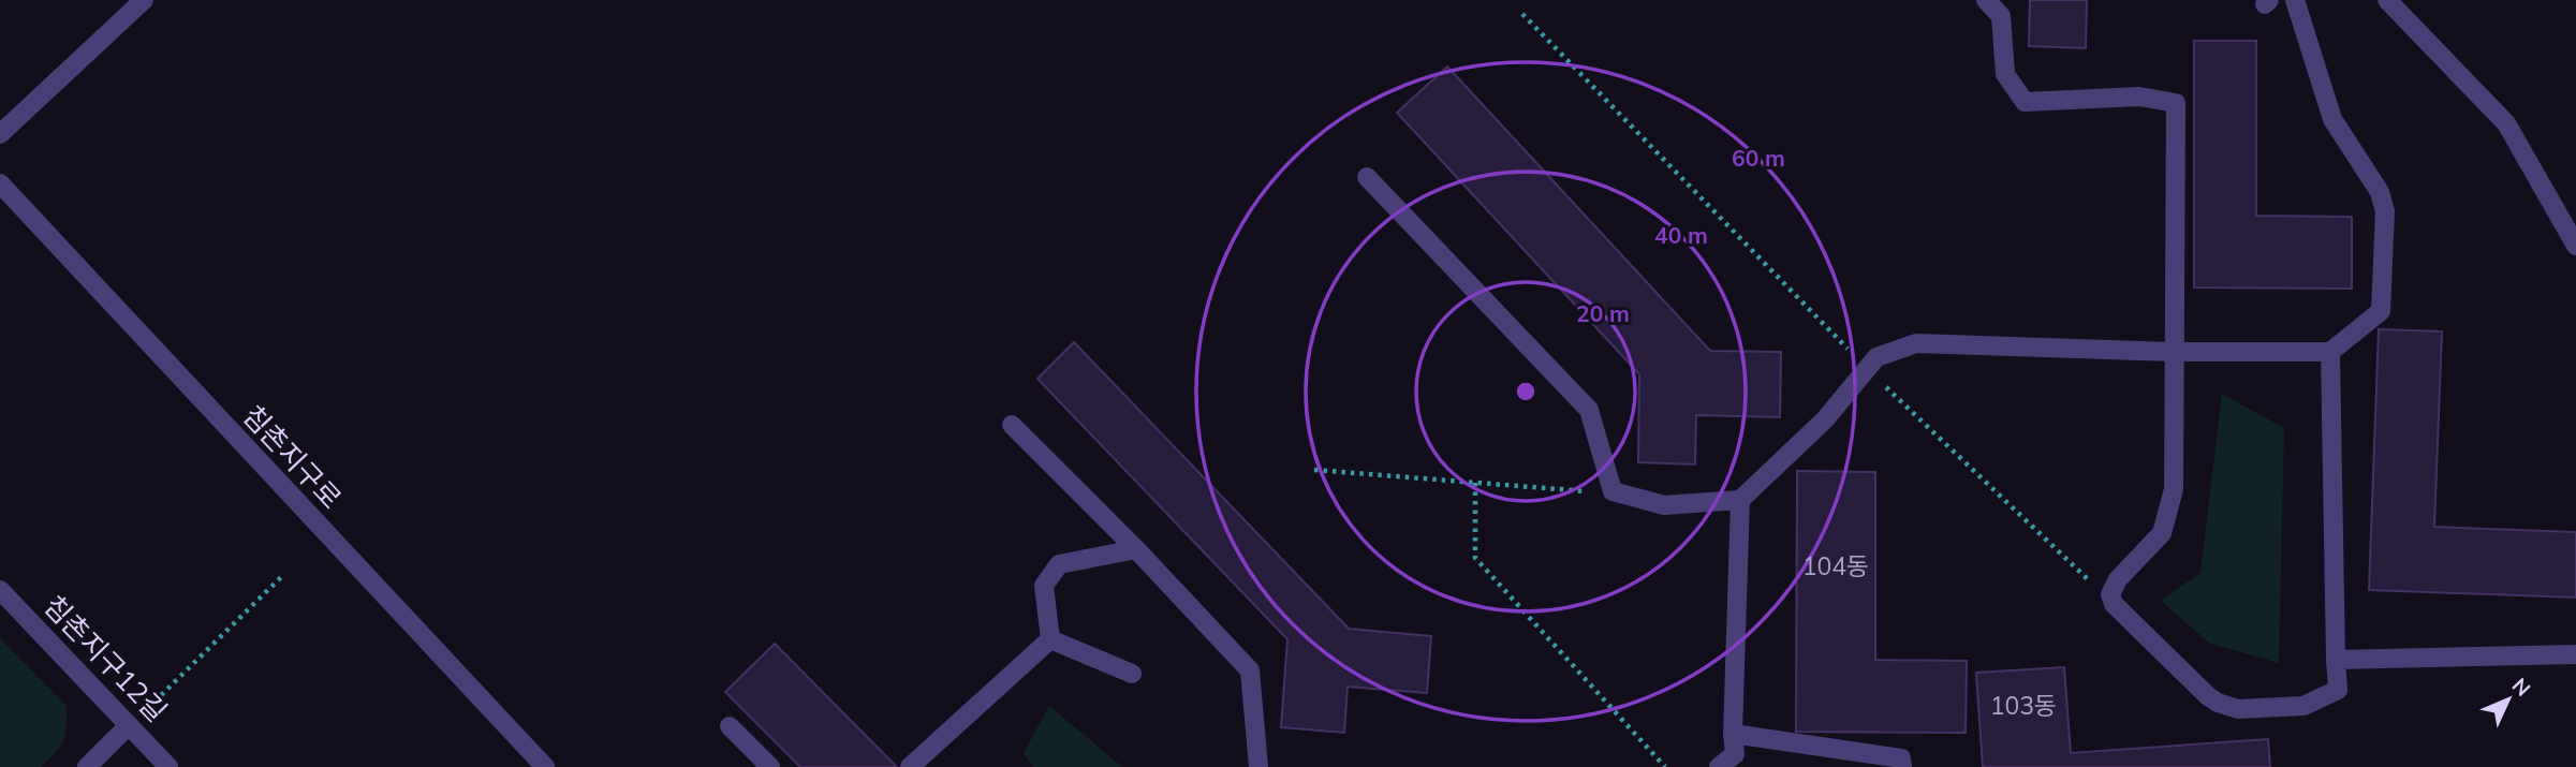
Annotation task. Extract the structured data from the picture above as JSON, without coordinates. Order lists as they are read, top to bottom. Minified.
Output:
{"streets":{"street":["침촌지구로","침촌지구12길"]},"house_numbers":["104동","103동"],"north":"top right","rings":["60 m","40 m","20 m"]}
